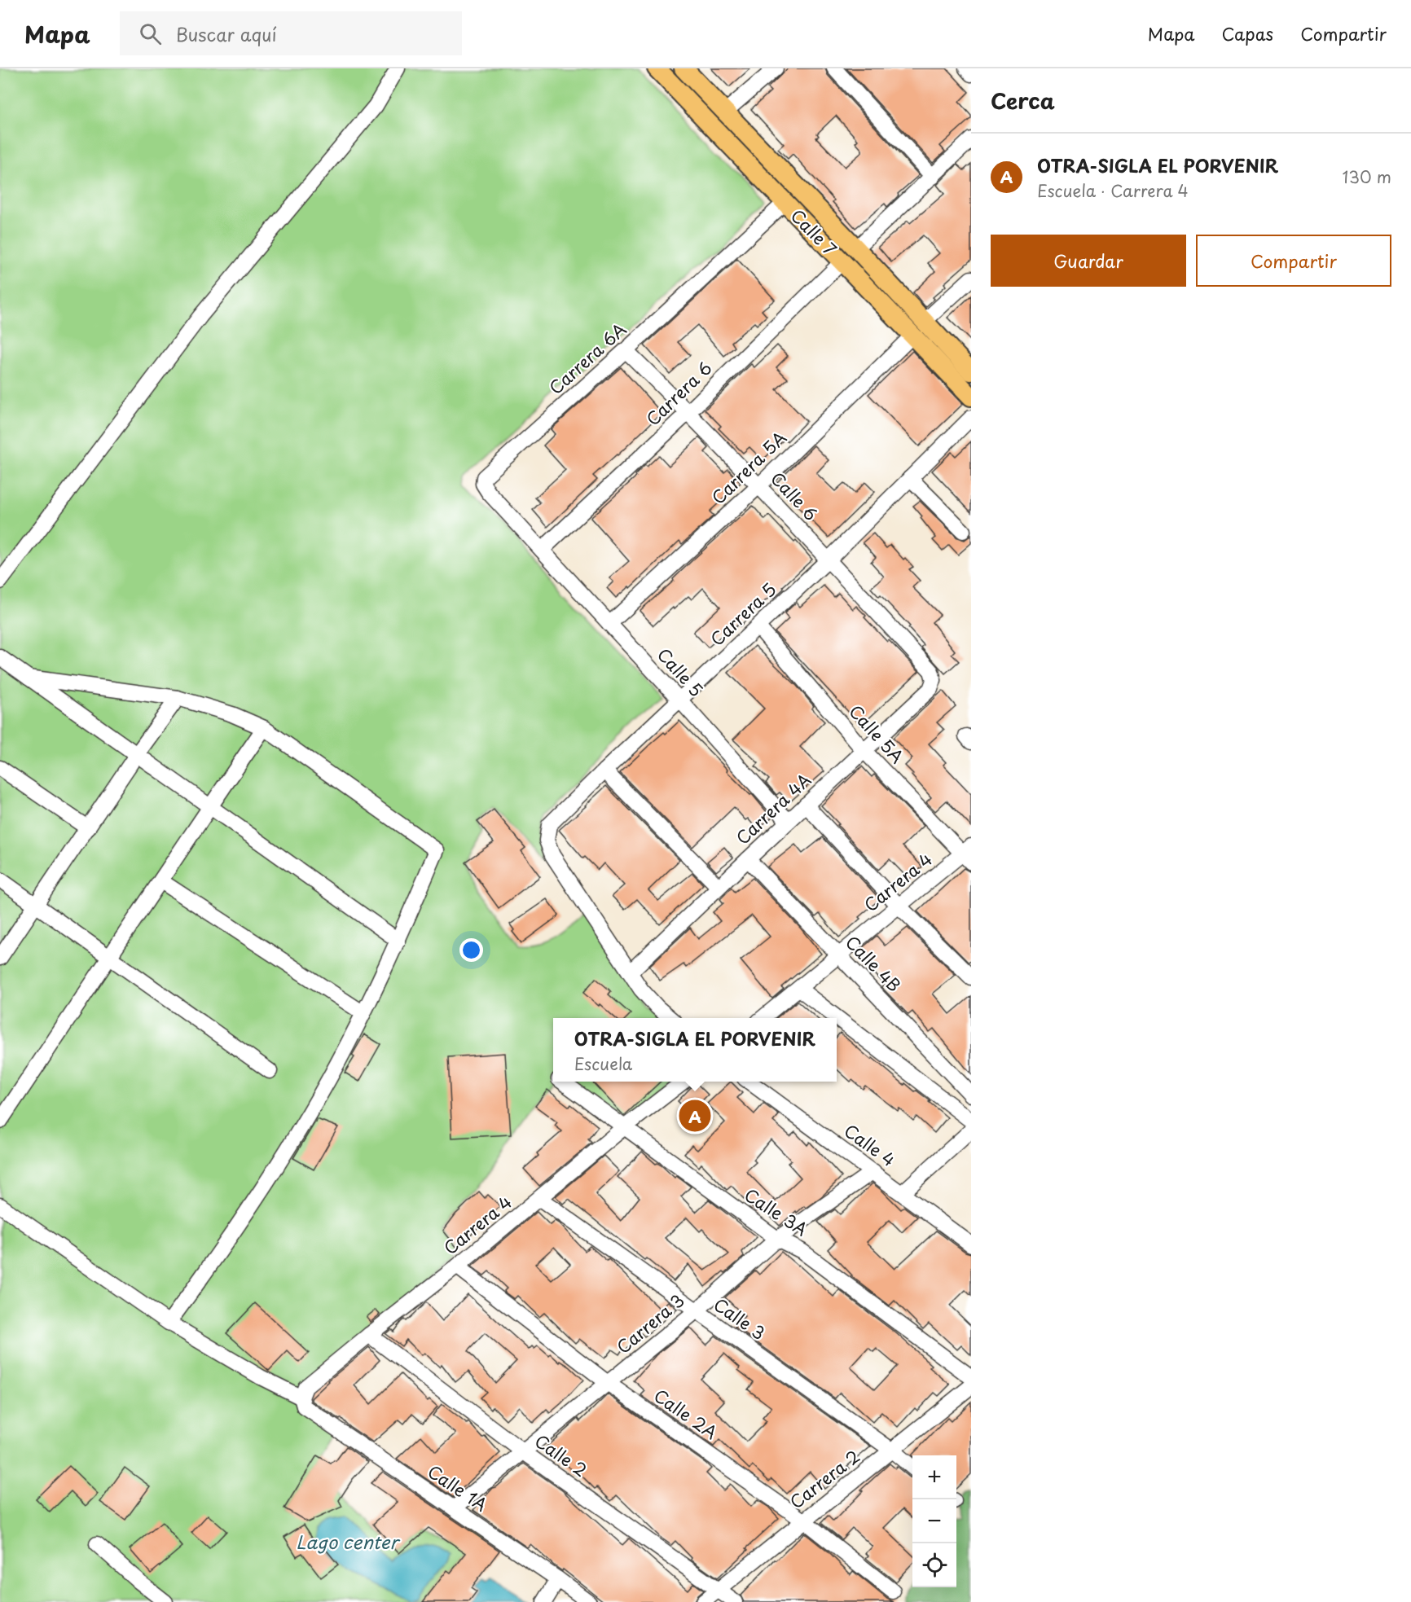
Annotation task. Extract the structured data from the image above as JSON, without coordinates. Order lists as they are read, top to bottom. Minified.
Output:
{"streets":{"main road":["Calle 7"],"street":["Carrera 6A","Carrera 6","Carrera 5A","Calle 6","Carrera 5","Calle 5","Calle 5A","Carrera 4A","Carrera 4","Calle 4B","Calle 4","Calle 3A","Calle 3","Carrera 3","Calle 2A","Calle 2","Carrera 2","Calle 1A"]},"crossings":[["Calle 7","Carrera 6A"],["Calle 7","Carrera 6"],["Calle 7","Carrera 5A"],["Carrera 6A","Carrera 6"],["Carrera 6A","Calle 6"],["Carrera 6A","Calle 5"],["Carrera 6","Calle 6"],["Carrera 6","Calle 5"],["Carrera 5A","Calle 6"],["Carrera 5A","Calle 5"],["Calle 6","Carrera 5"],["Calle 6","Carrera 4A"],["Carrera 5","Calle 5"],["Carrera 5","Calle 5A"],["Carrera 5","Carrera 4A"],["Calle 5","Carrera 4A"],["Calle 5A","Carrera 4A"],["Calle 5A","Carrera 4"],["Carrera 4A","Calle 4B"],["Carrera 4","Calle 4B"],["Carrera 4","Calle 3A"],["Carrera 4","Calle 3"],["Carrera 4","Calle 2A"],["Carrera 4","Calle 2"],["Carrera 4","Calle 1A"],["Calle 4","Carrera 3"],["Calle 3A","Carrera 3"],["Calle 3","Carrera 3"],["Calle 3","Carrera 2"],["Carrera 3","Calle 2A"],["Carrera 3","Calle 2"],["Carrera 3","Calle 1A"],["Calle 2A","Carrera 2"],["Calle 2","Carrera 2"]],"water":["Lago center"],"page":{"header":"Mapa","search":"Buscar aquí","nav":["Mapa","Capas","Compartir"],"heading":"Cerca","list":[{"mark":"A","name":"OTRA-SIGLA EL PORVENIR","note":"Escuela · Carrera 4","value":"130 m"}],"buttons":["Guardar","Compartir"],"popup":["OTRA-SIGLA EL PORVENIR","Escuela"],"pins":"A","map_buttons":["+","−"]}}
